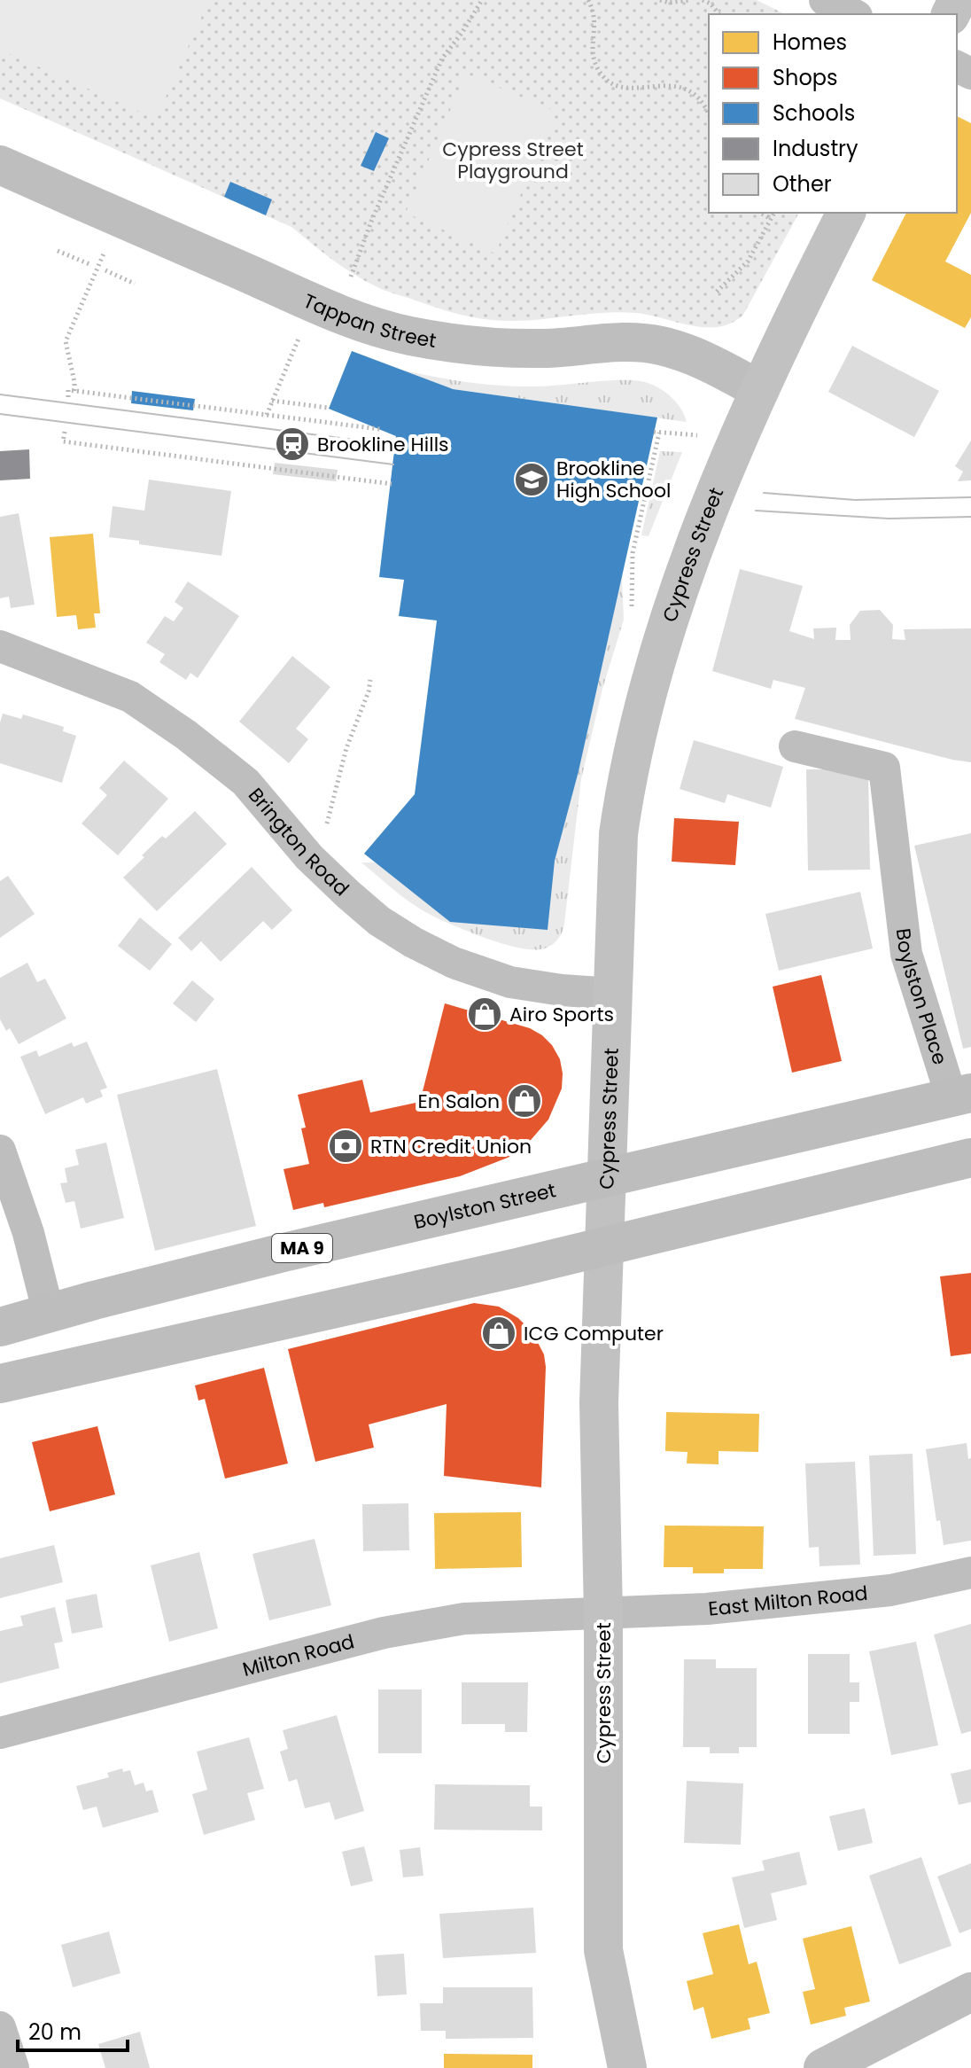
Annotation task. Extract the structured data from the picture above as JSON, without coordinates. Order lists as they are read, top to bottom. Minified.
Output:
{"streets":{"highway":["Boylston Street","MA 9"],"main road":["Cypress Street"],"street":["Tappan Street","Brington Road","Boylston Place","East Milton Road","Milton Road"]},"crossings":[["Tappan Street","Cypress Street"],["Cypress Street","Brington Road"],["Cypress Street","Boylston Street"],["Cypress Street","East Milton Road"],["Cypress Street","Milton Road"],["Boylston Place","Boylston Street"],["East Milton Road","Milton Road"]],"parks":["Cypress Street Playground"],"places":{"station":["Brookline Hills"],"school or university":["Brookline High School"],"shop":["Airo Sports","En Salon","ICG Computer"],"bank":["RTN Credit Union"]},"legend":["Homes","Shops","Schools","Industry","Other"],"scale_bar":"20 m"}
